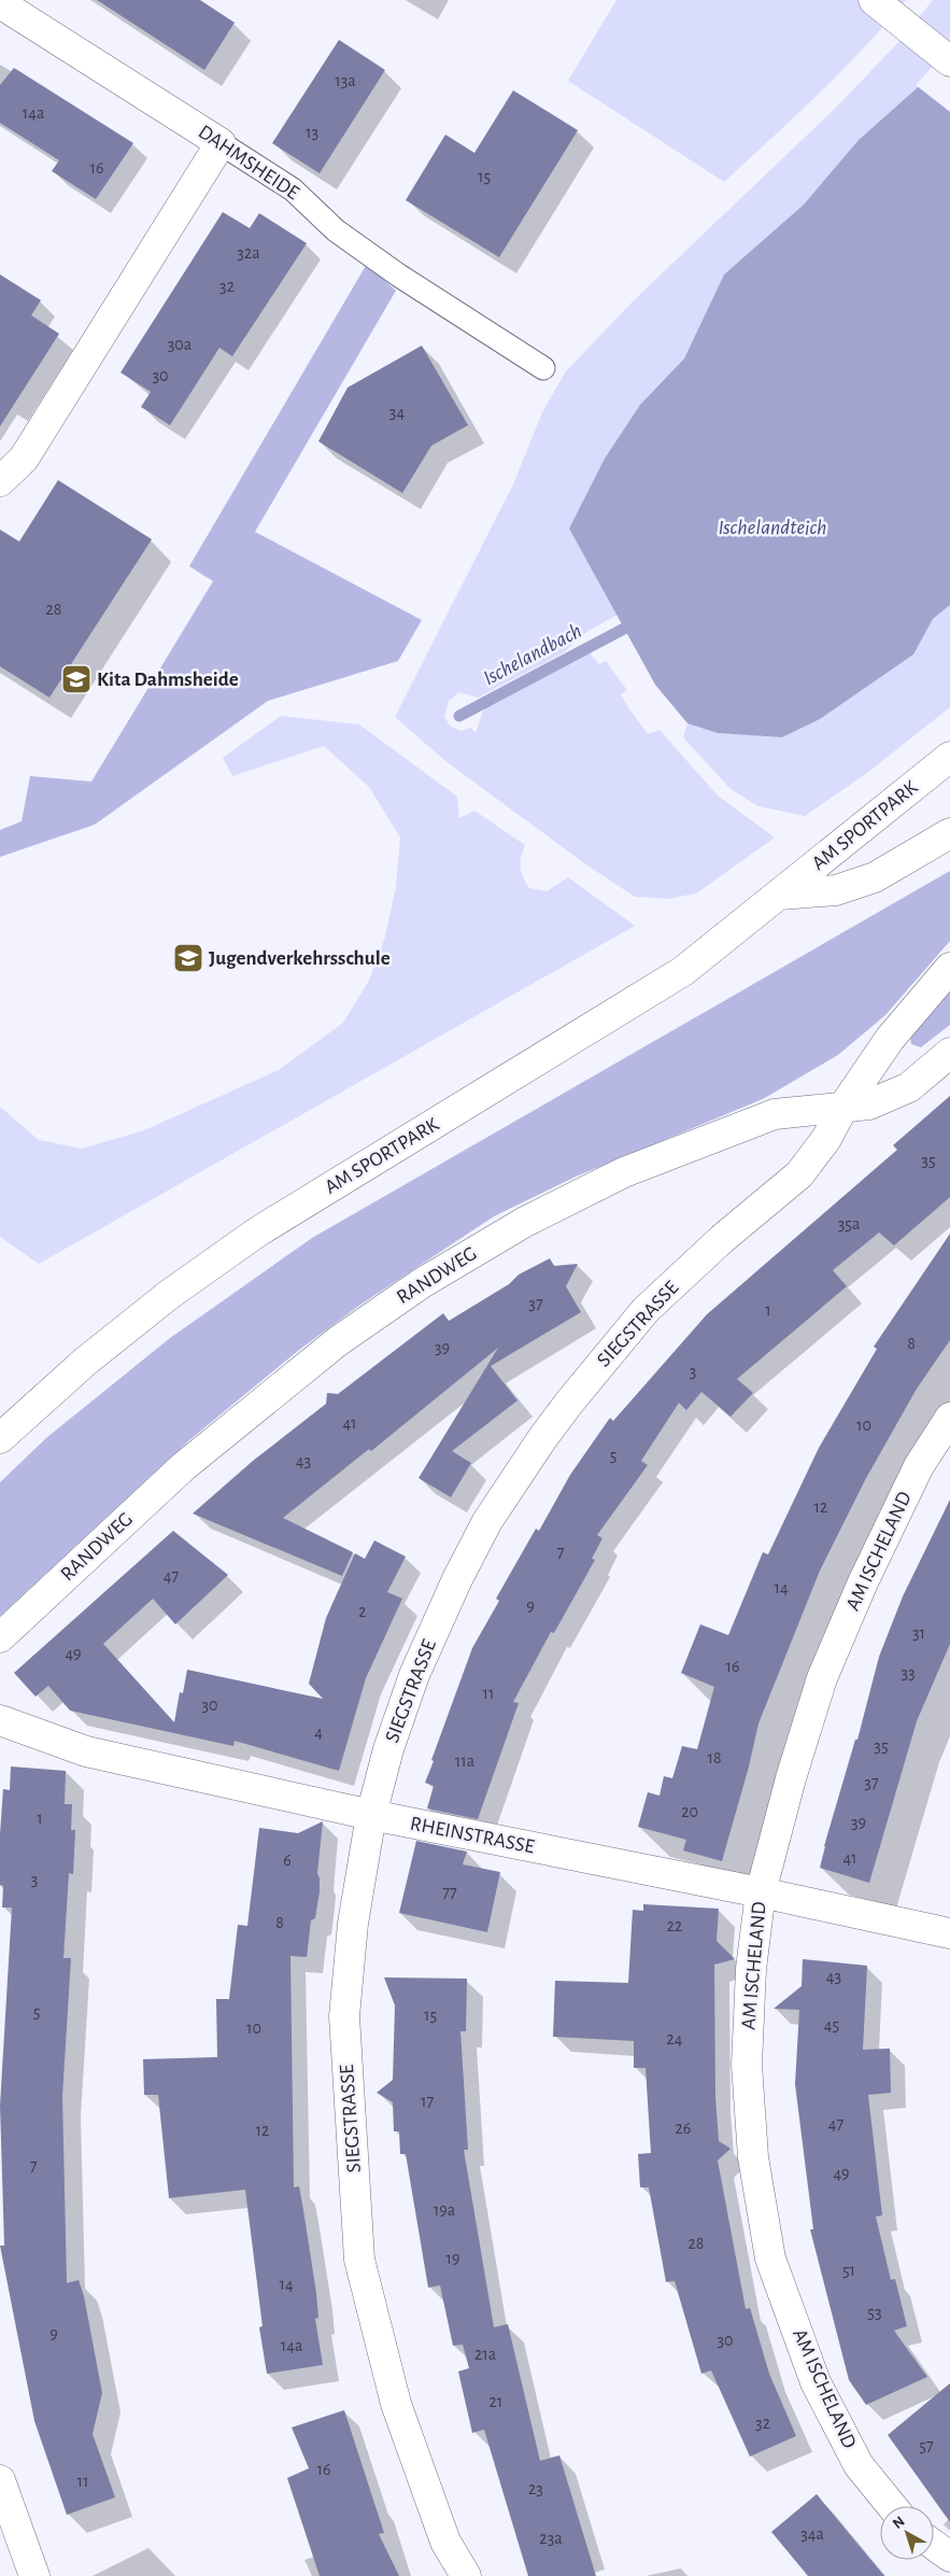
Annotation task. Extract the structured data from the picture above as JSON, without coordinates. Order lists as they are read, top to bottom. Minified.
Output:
{"streets":{"street":["DAHMSHEIDE","AM SPORTPARK","RANDWEG","SIEGSTRASSE","AM ISCHELAND","RHEINSTRASSE"]},"crossings":[["RANDWEG","SIEGSTRASSE"],["SIEGSTRASSE","RHEINSTRASSE"],["AM ISCHELAND","RHEINSTRASSE"]],"water":["Ischelandteich","Ischelandbach"],"places":{"school or university":["Kita Dahmsheide","Jugendverkehrsschule"]},"house_numbers":["13a","14a","13","16","15","32a","32","30a","30","34","28","35","35a","37","1","8","39","3","41","10","5","43","12","7","47","14","9","2","31","49","16","33","11","30","4","35","18","11a","37","20","1","39","41","6","3","77","8","22","43","5","15","45","10","24","17","47","26","12","7","49","19a","28","19","51","14","53","9","30","14a","21a","21","32","57","16","11","23","34a","23a"],"north":"top left"}
